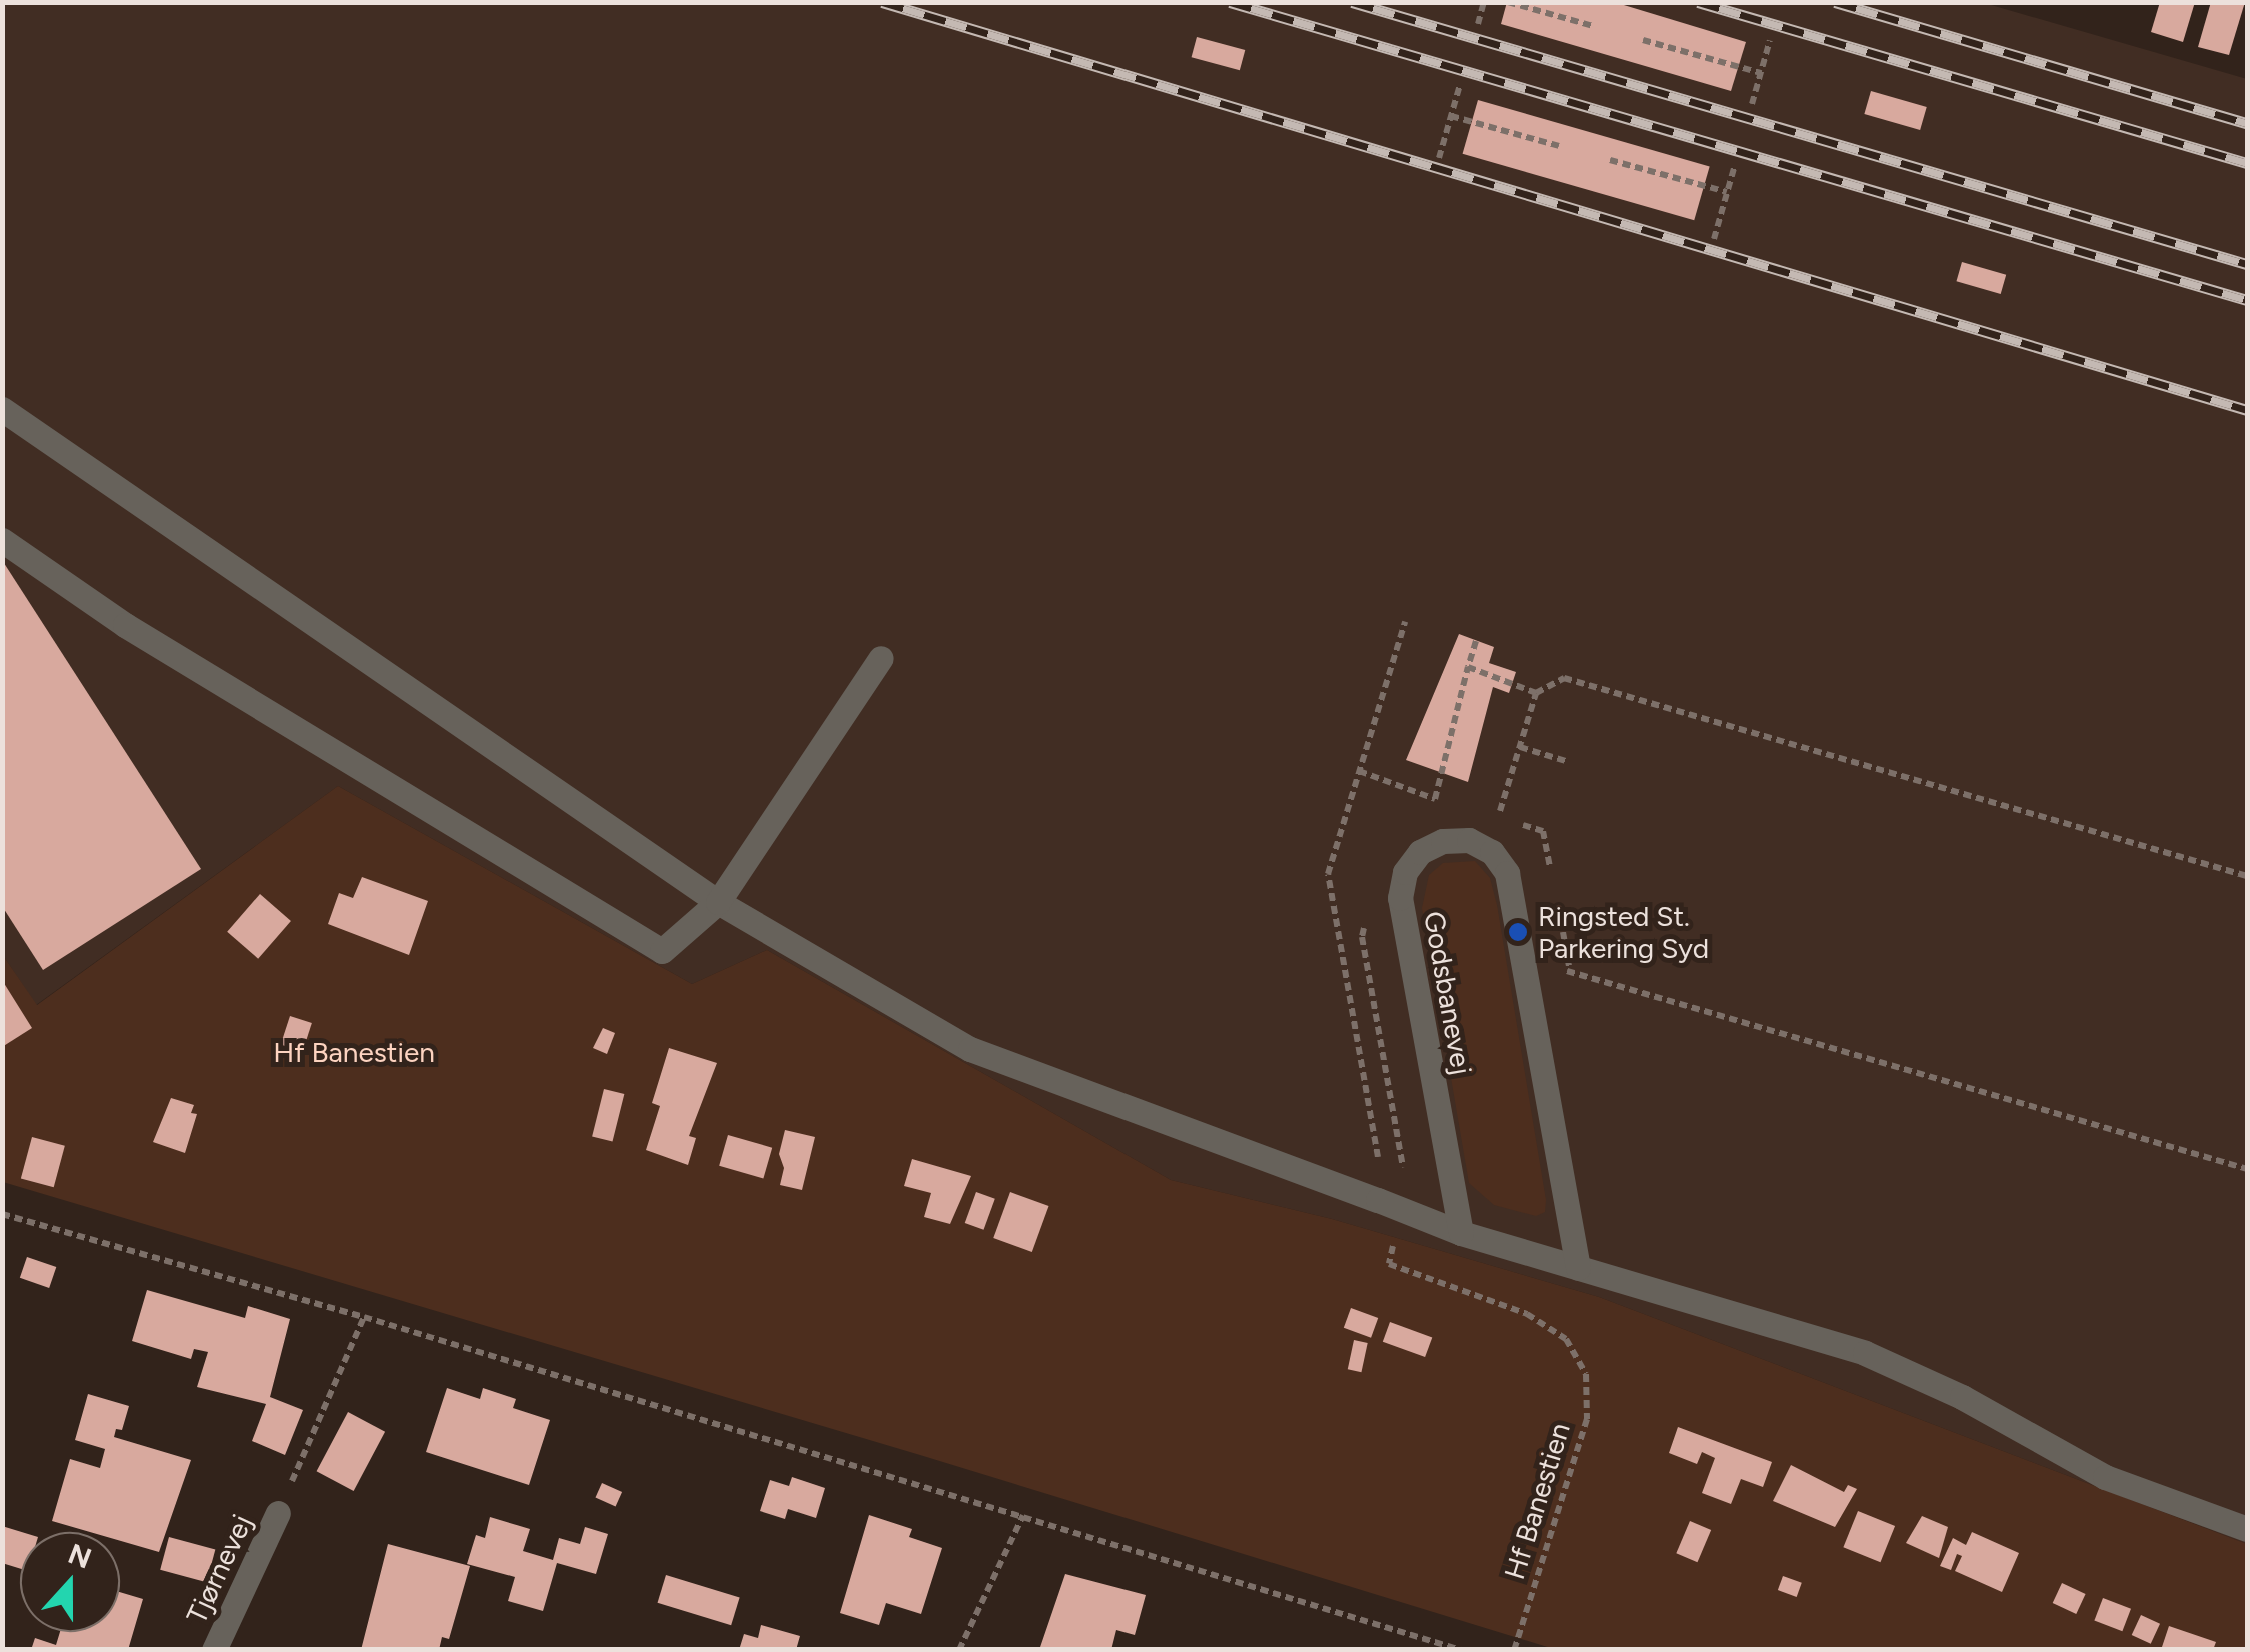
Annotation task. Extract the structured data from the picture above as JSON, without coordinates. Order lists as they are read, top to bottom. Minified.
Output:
{"streets":{"street":["Godsbanevej","Tjørnevej"],"path":["Hf Banestien"]},"parks":["Hf Banestien"],"places":["Ringsted St. Parkering Syd"],"north":"top"}
